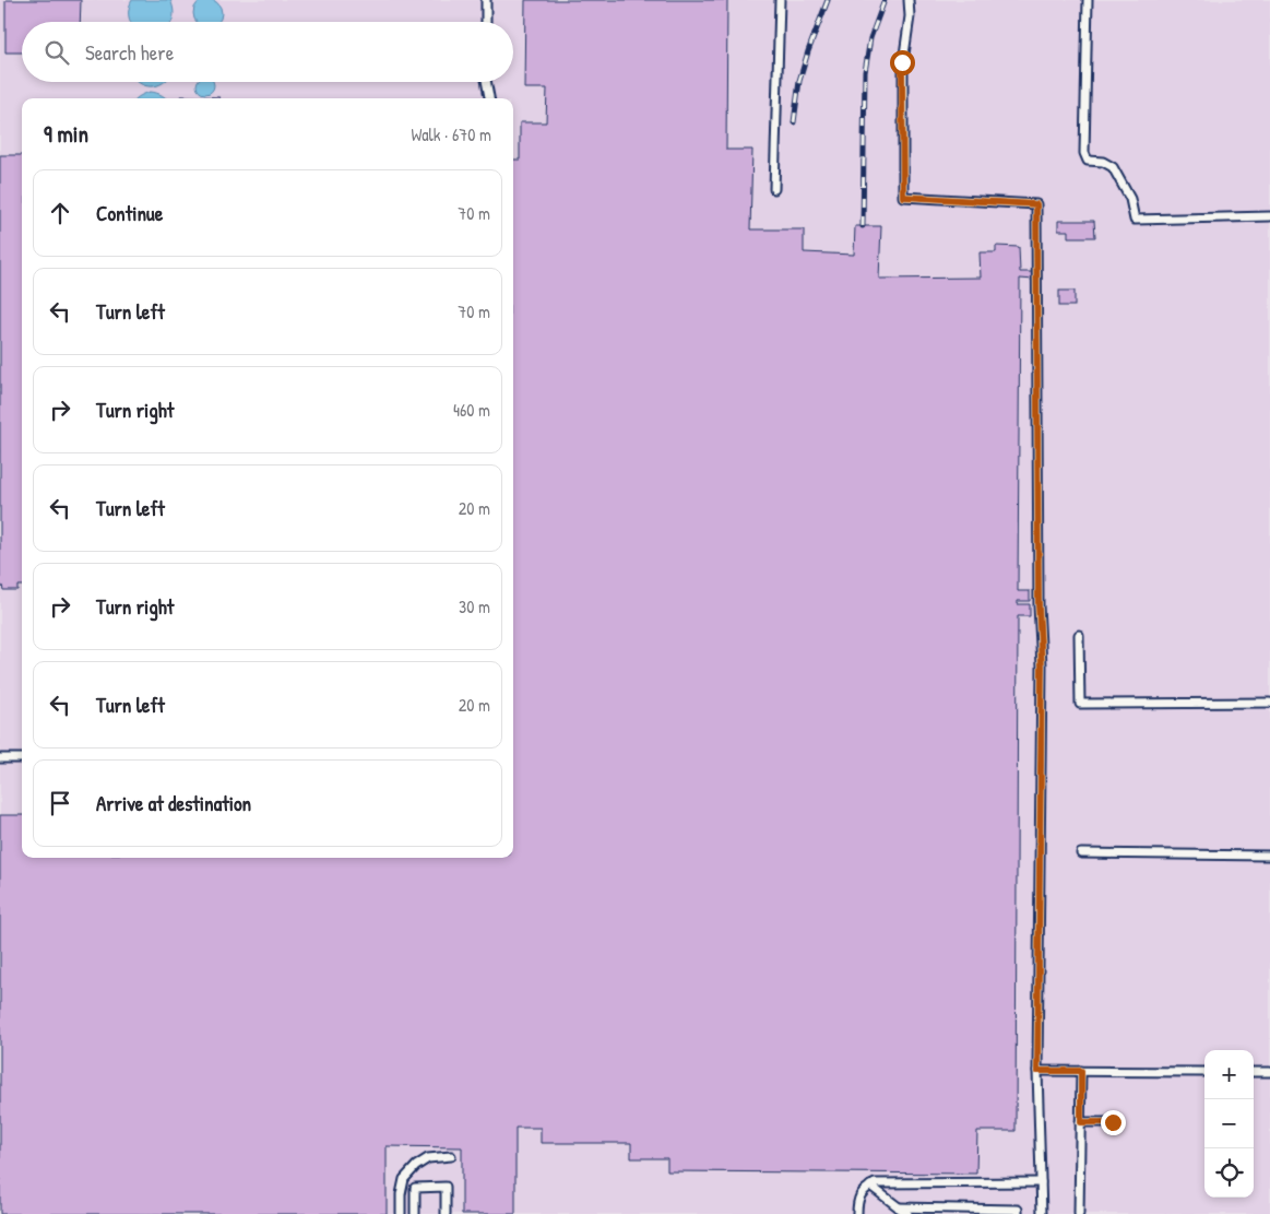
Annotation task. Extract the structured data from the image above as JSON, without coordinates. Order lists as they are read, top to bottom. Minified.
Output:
{"page":{"search":"Search here","heading":["9 min","Walk · 670 m"],"list":[["Continue","70 m"],["Turn left","70 m"],["Turn right","460 m"],["Turn left","20 m"],["Turn right","30 m"],["Turn left","20 m"],"Arrive at destination"],"map_buttons":["+","−"]}}
